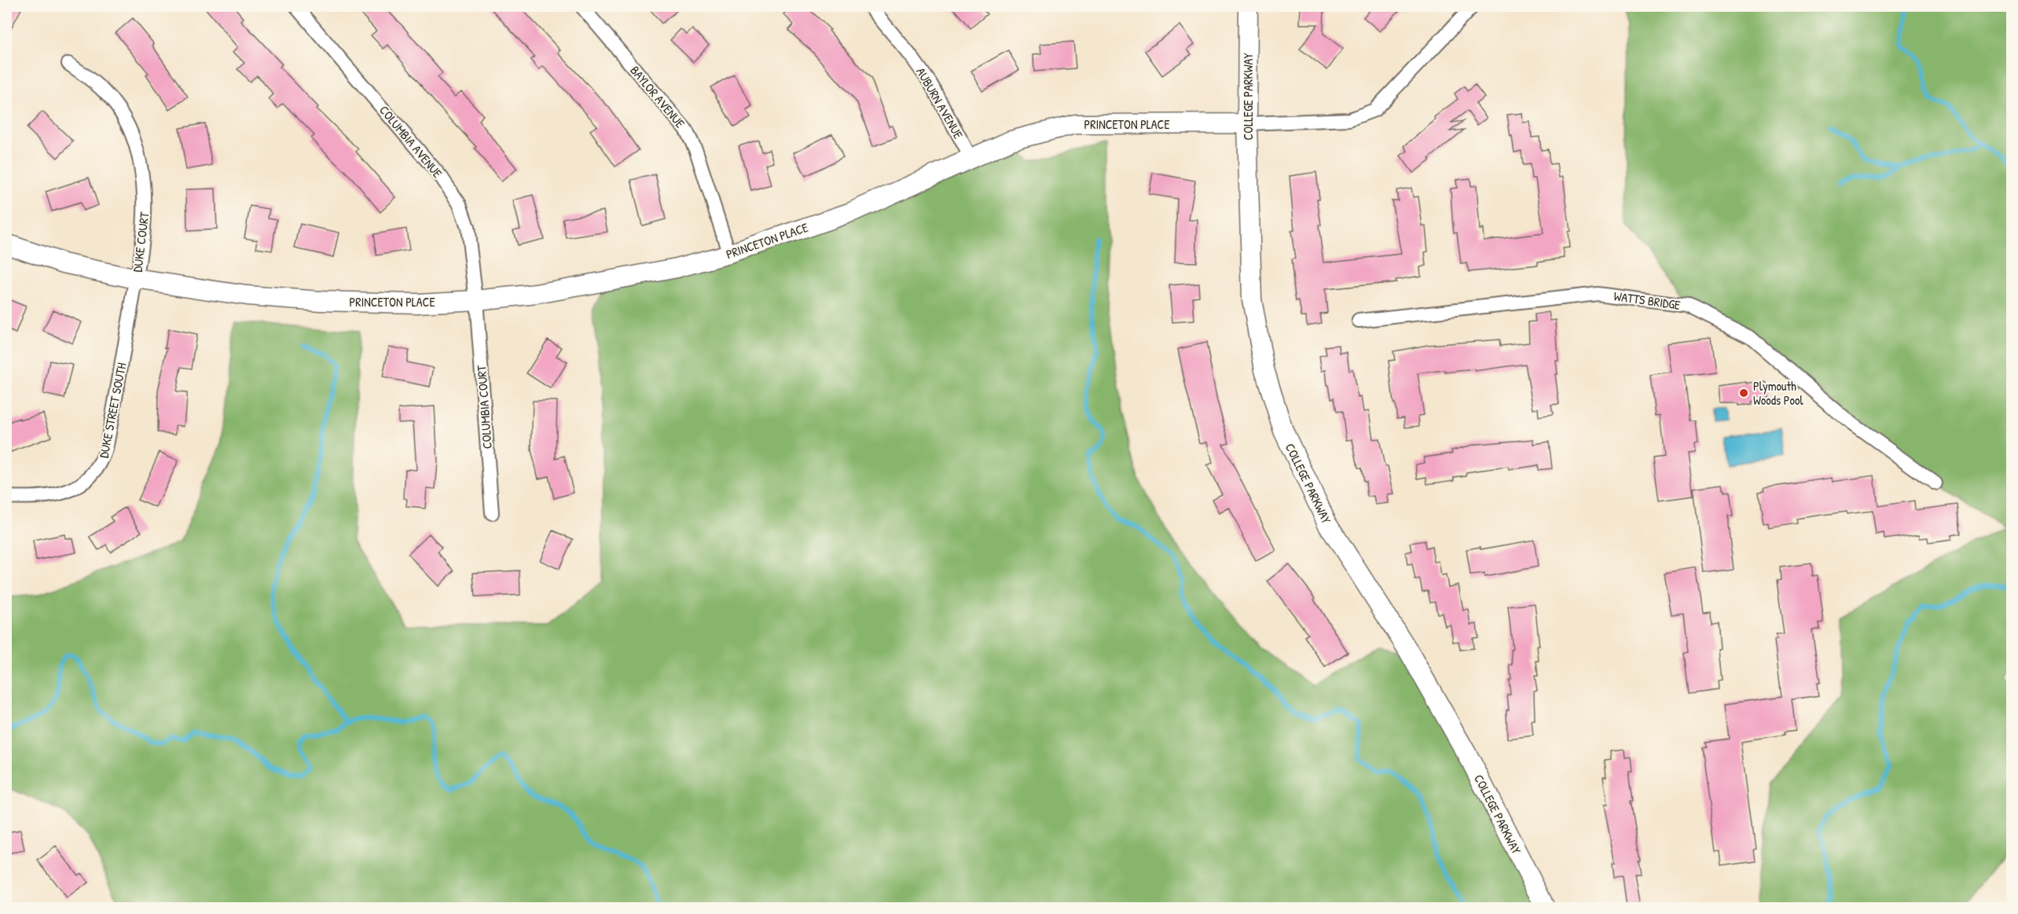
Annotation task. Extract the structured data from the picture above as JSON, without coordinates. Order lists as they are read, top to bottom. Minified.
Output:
{"streets":{"street":["BAYLOR AVENUE","COLLEGE PARKWAY","AUBURN AVENUE","PRINCETON PLACE","COLUMBIA AVENUE","DUKE COURT","WATTS BRIDGE","COLUMBIA COURT","DUKE STREET SOUTH"]},"crossings":[["BAYLOR AVENUE","PRINCETON PLACE"],["COLLEGE PARKWAY","PRINCETON PLACE"],["AUBURN AVENUE","PRINCETON PLACE"],["PRINCETON PLACE","COLUMBIA AVENUE"],["PRINCETON PLACE","DUKE COURT"],["PRINCETON PLACE","COLUMBIA COURT"],["PRINCETON PLACE","DUKE STREET SOUTH"],["COLUMBIA AVENUE","COLUMBIA COURT"],["DUKE COURT","DUKE STREET SOUTH"]],"places":["Plymouth Woods Pool"]}
